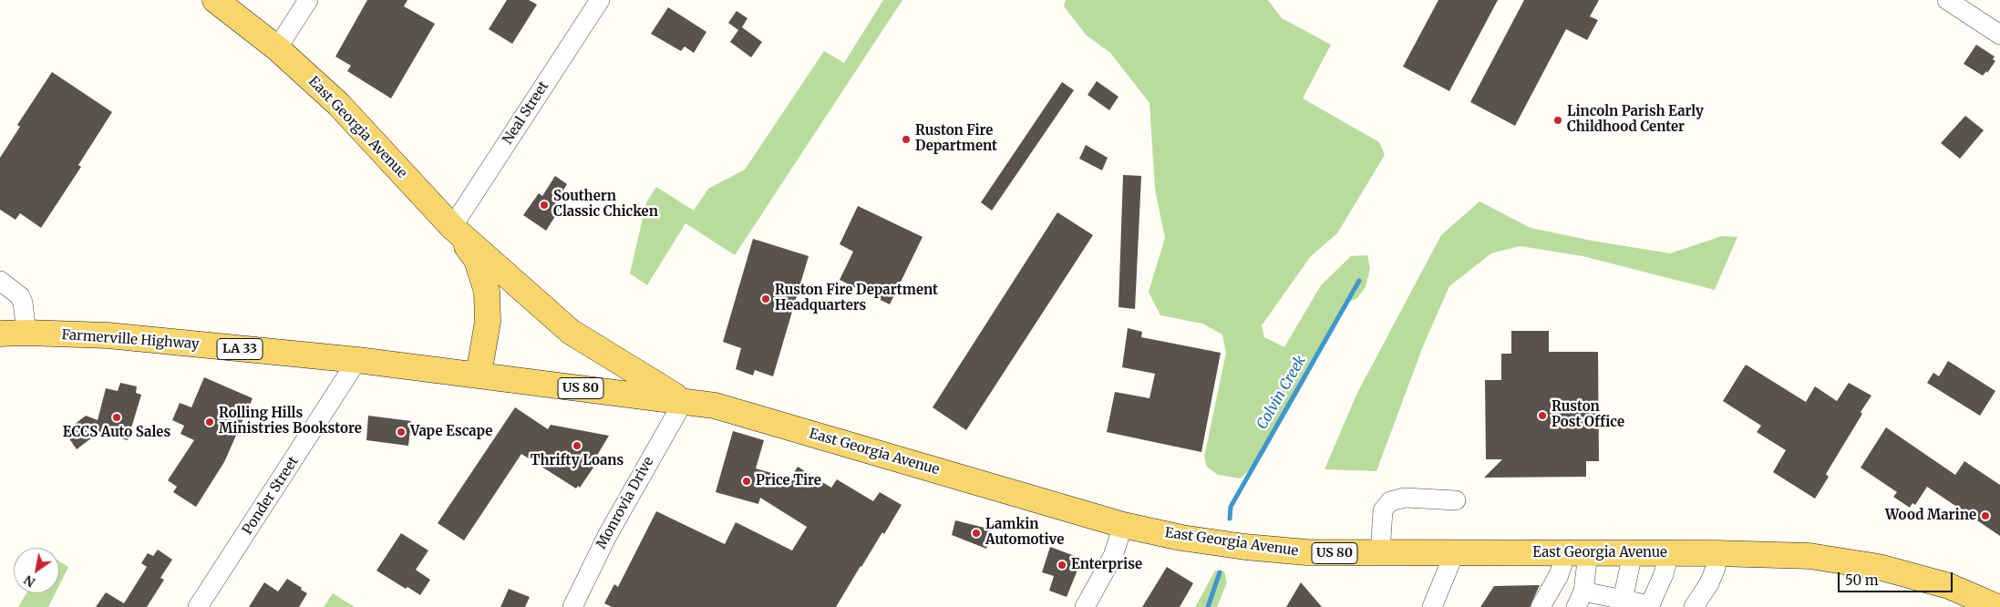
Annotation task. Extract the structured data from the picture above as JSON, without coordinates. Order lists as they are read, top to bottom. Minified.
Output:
{"streets":{"main road":["East Georgia Avenue","Farmerville Highway","LA 33","US 80"],"street":["Neal Street","Ponder Street","Monrovia Drive"]},"crossings":[["Neal Street","East Georgia Avenue"],["East Georgia Avenue","Farmerville Highway"],["East Georgia Avenue","Monrovia Drive"],["Farmerville Highway","Ponder Street"]],"water":["Colvin Creek"],"places":["Lincoln Parish Early Childhood Center","Ruston Fire Department","Southern Classic Chicken","Ruston Fire Department Headquarters","Ruston Post Office","ECCS Auto Sales","Rolling Hills Ministries Bookstore","Vape Escape","Thrifty Loans","Price Tire","Wood Marine","Lamkin Automotive","Enterprise"],"scale_bar":"50 m","north":"bottom left"}
